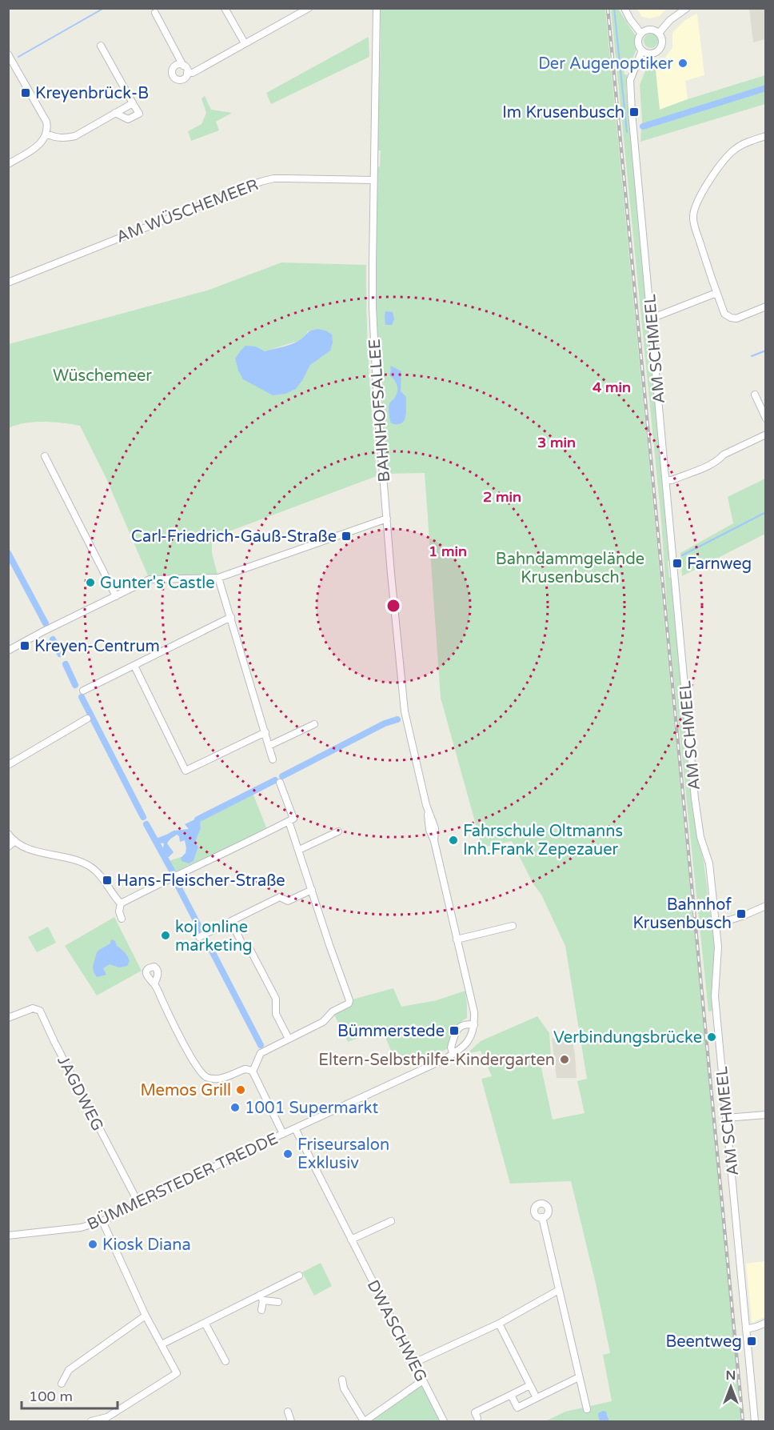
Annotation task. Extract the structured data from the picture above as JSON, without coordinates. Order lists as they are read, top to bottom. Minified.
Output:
{"streets":{"street":["AM WÜSCHEMEER","AM SCHMEEL","BAHNHOFSALLEE","JAGDWEG","BÜMMERSTEDER TREDDE","DWASCHWEG"]},"crossings":[["AM WÜSCHEMEER","BAHNHOFSALLEE"],["BAHNHOFSALLEE","BÜMMERSTEDER TREDDE"],["JAGDWEG","BÜMMERSTEDER TREDDE"],["BÜMMERSTEDER TREDDE","DWASCHWEG"]],"parks":["Wüschemeer","Bahndammgelände Krusenbusch"],"places":{"other":["Der Augenoptiker","Gunter's Castle","Fahrschule Oltmanns Inh.Frank Zepezauer","koj online marketing","Verbindungsbrücke","Eltern-Selbsthilfe-Kindergarten","Memos Grill","1001 Supermarkt","Friseursalon Exklusiv","Kiosk Diana"],"transit":["Kreyenbrück-B","Im Krusenbusch","Carl-Friedrich-Gauß-Straße","Farnweg","Kreyen-Centrum","Hans-Fleischer-Straße","Bahnhof Krusenbusch","Bümmerstede","Beentweg"]},"scale_bar":"100 m","north":"top","rings":["4 min","3 min","2 min","1 min"]}
